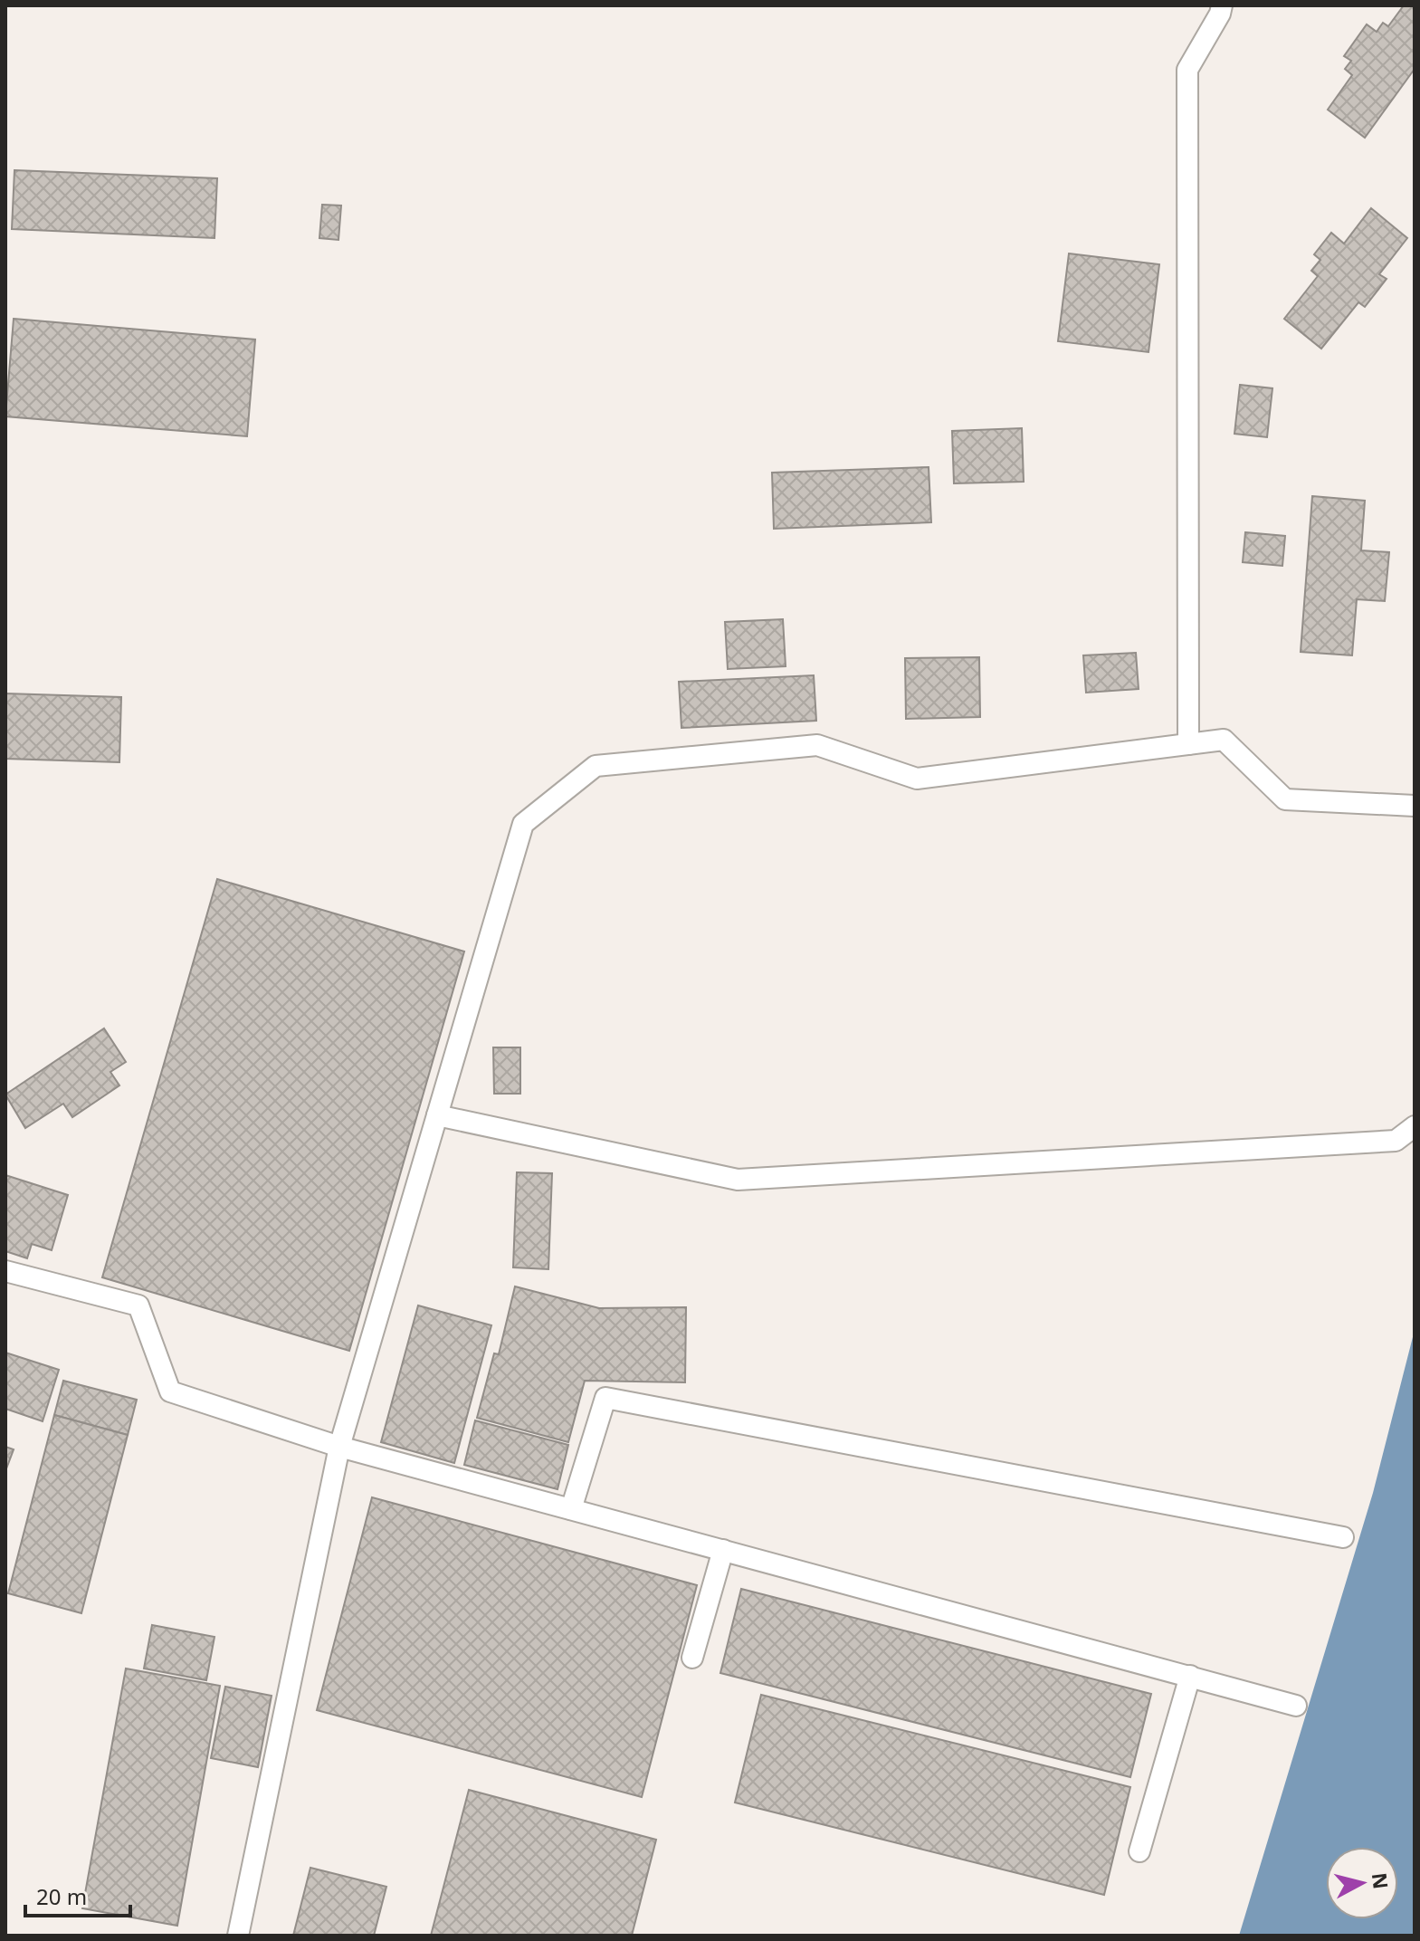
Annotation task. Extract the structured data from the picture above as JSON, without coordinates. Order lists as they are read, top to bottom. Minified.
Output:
{"scale_bar":"20 m","north":"right"}
